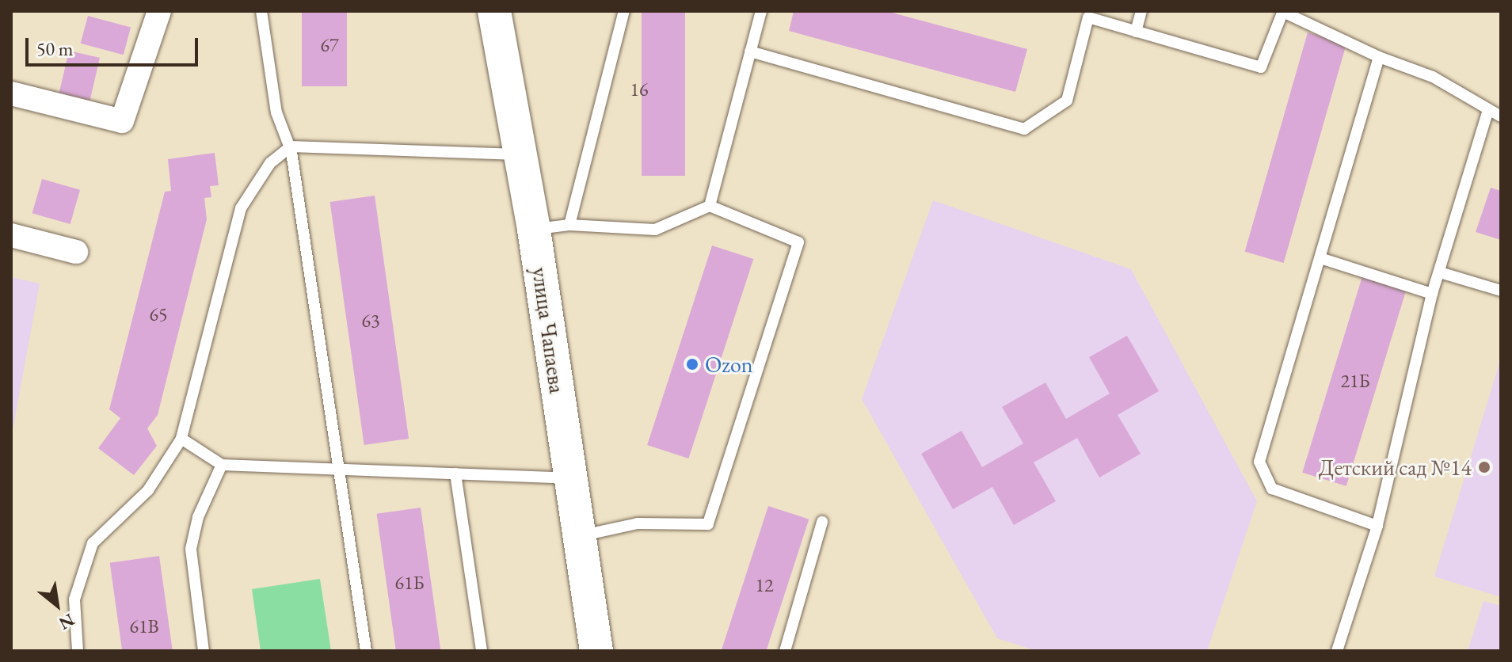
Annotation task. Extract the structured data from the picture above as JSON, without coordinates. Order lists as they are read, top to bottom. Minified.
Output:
{"streets":{"main road":["улица Чапаева"]},"places":["Ozon","Детский сад №14"],"house_numbers":["67","16","65","63","21Б","61Б","12","61В"],"scale_bar":"50 m","north":"bottom right"}
